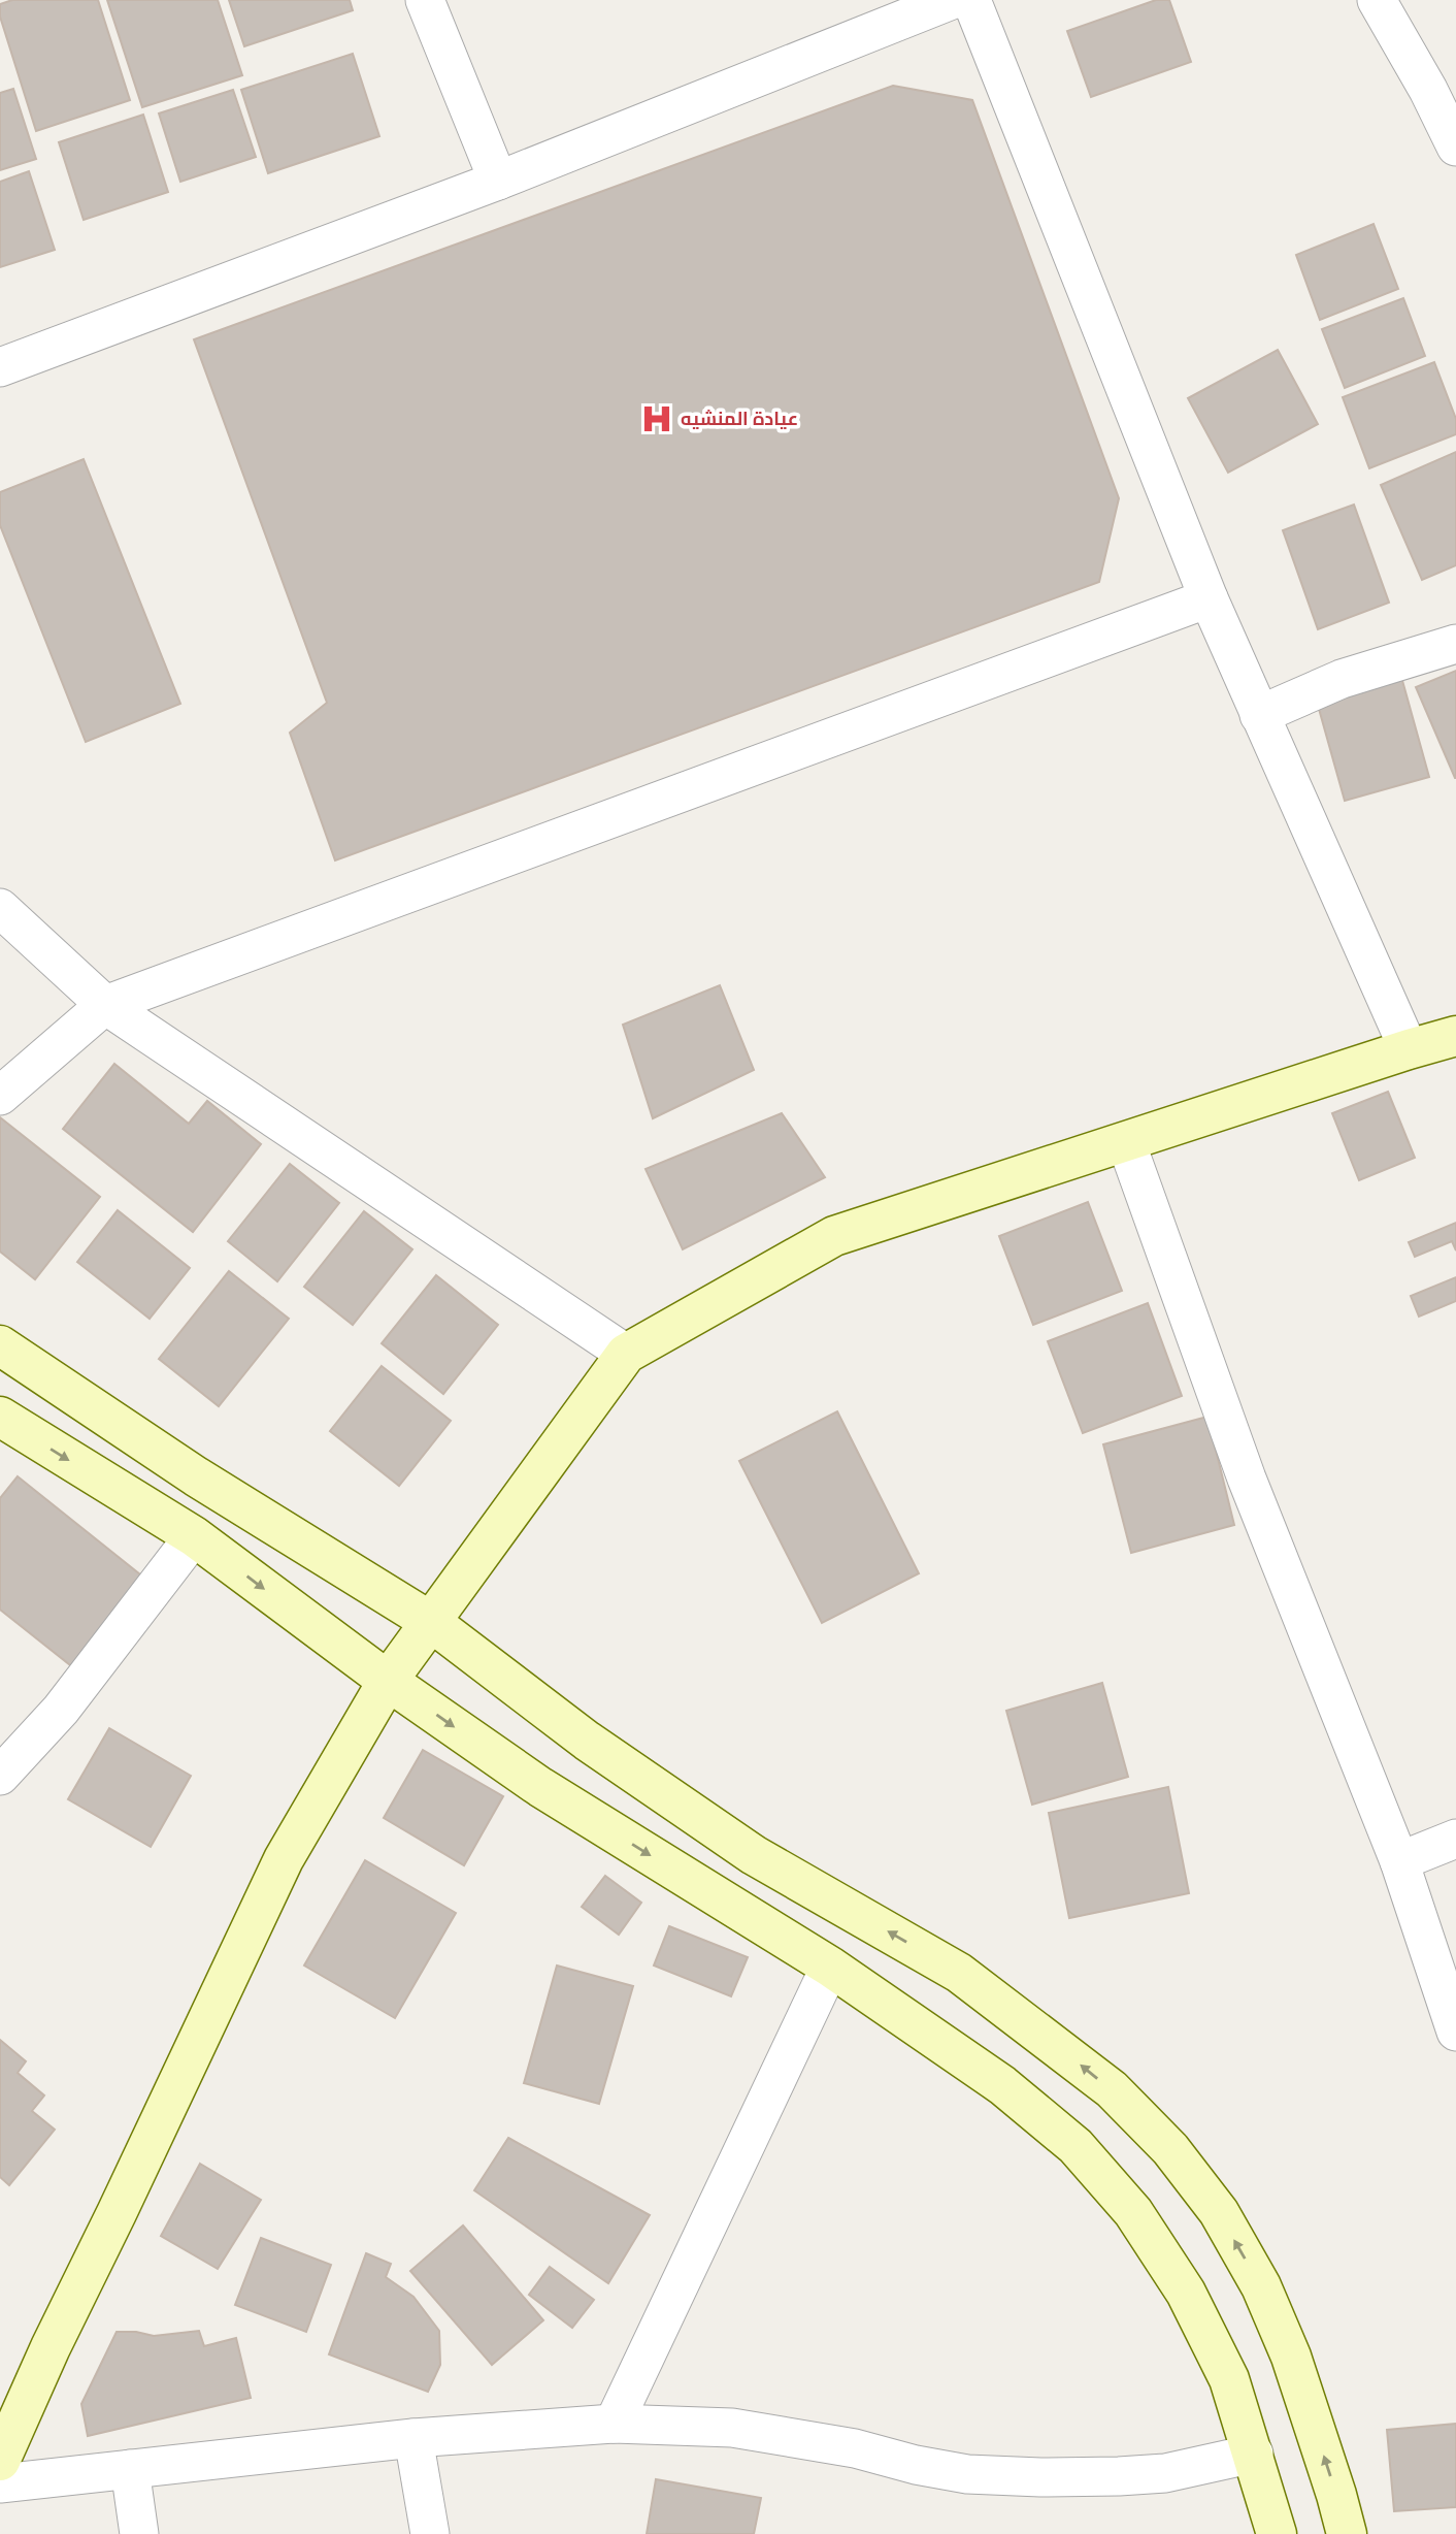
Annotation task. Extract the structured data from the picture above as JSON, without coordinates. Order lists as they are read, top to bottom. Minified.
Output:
{"places":{"hospital":["عيادة المنشيه"]}}
